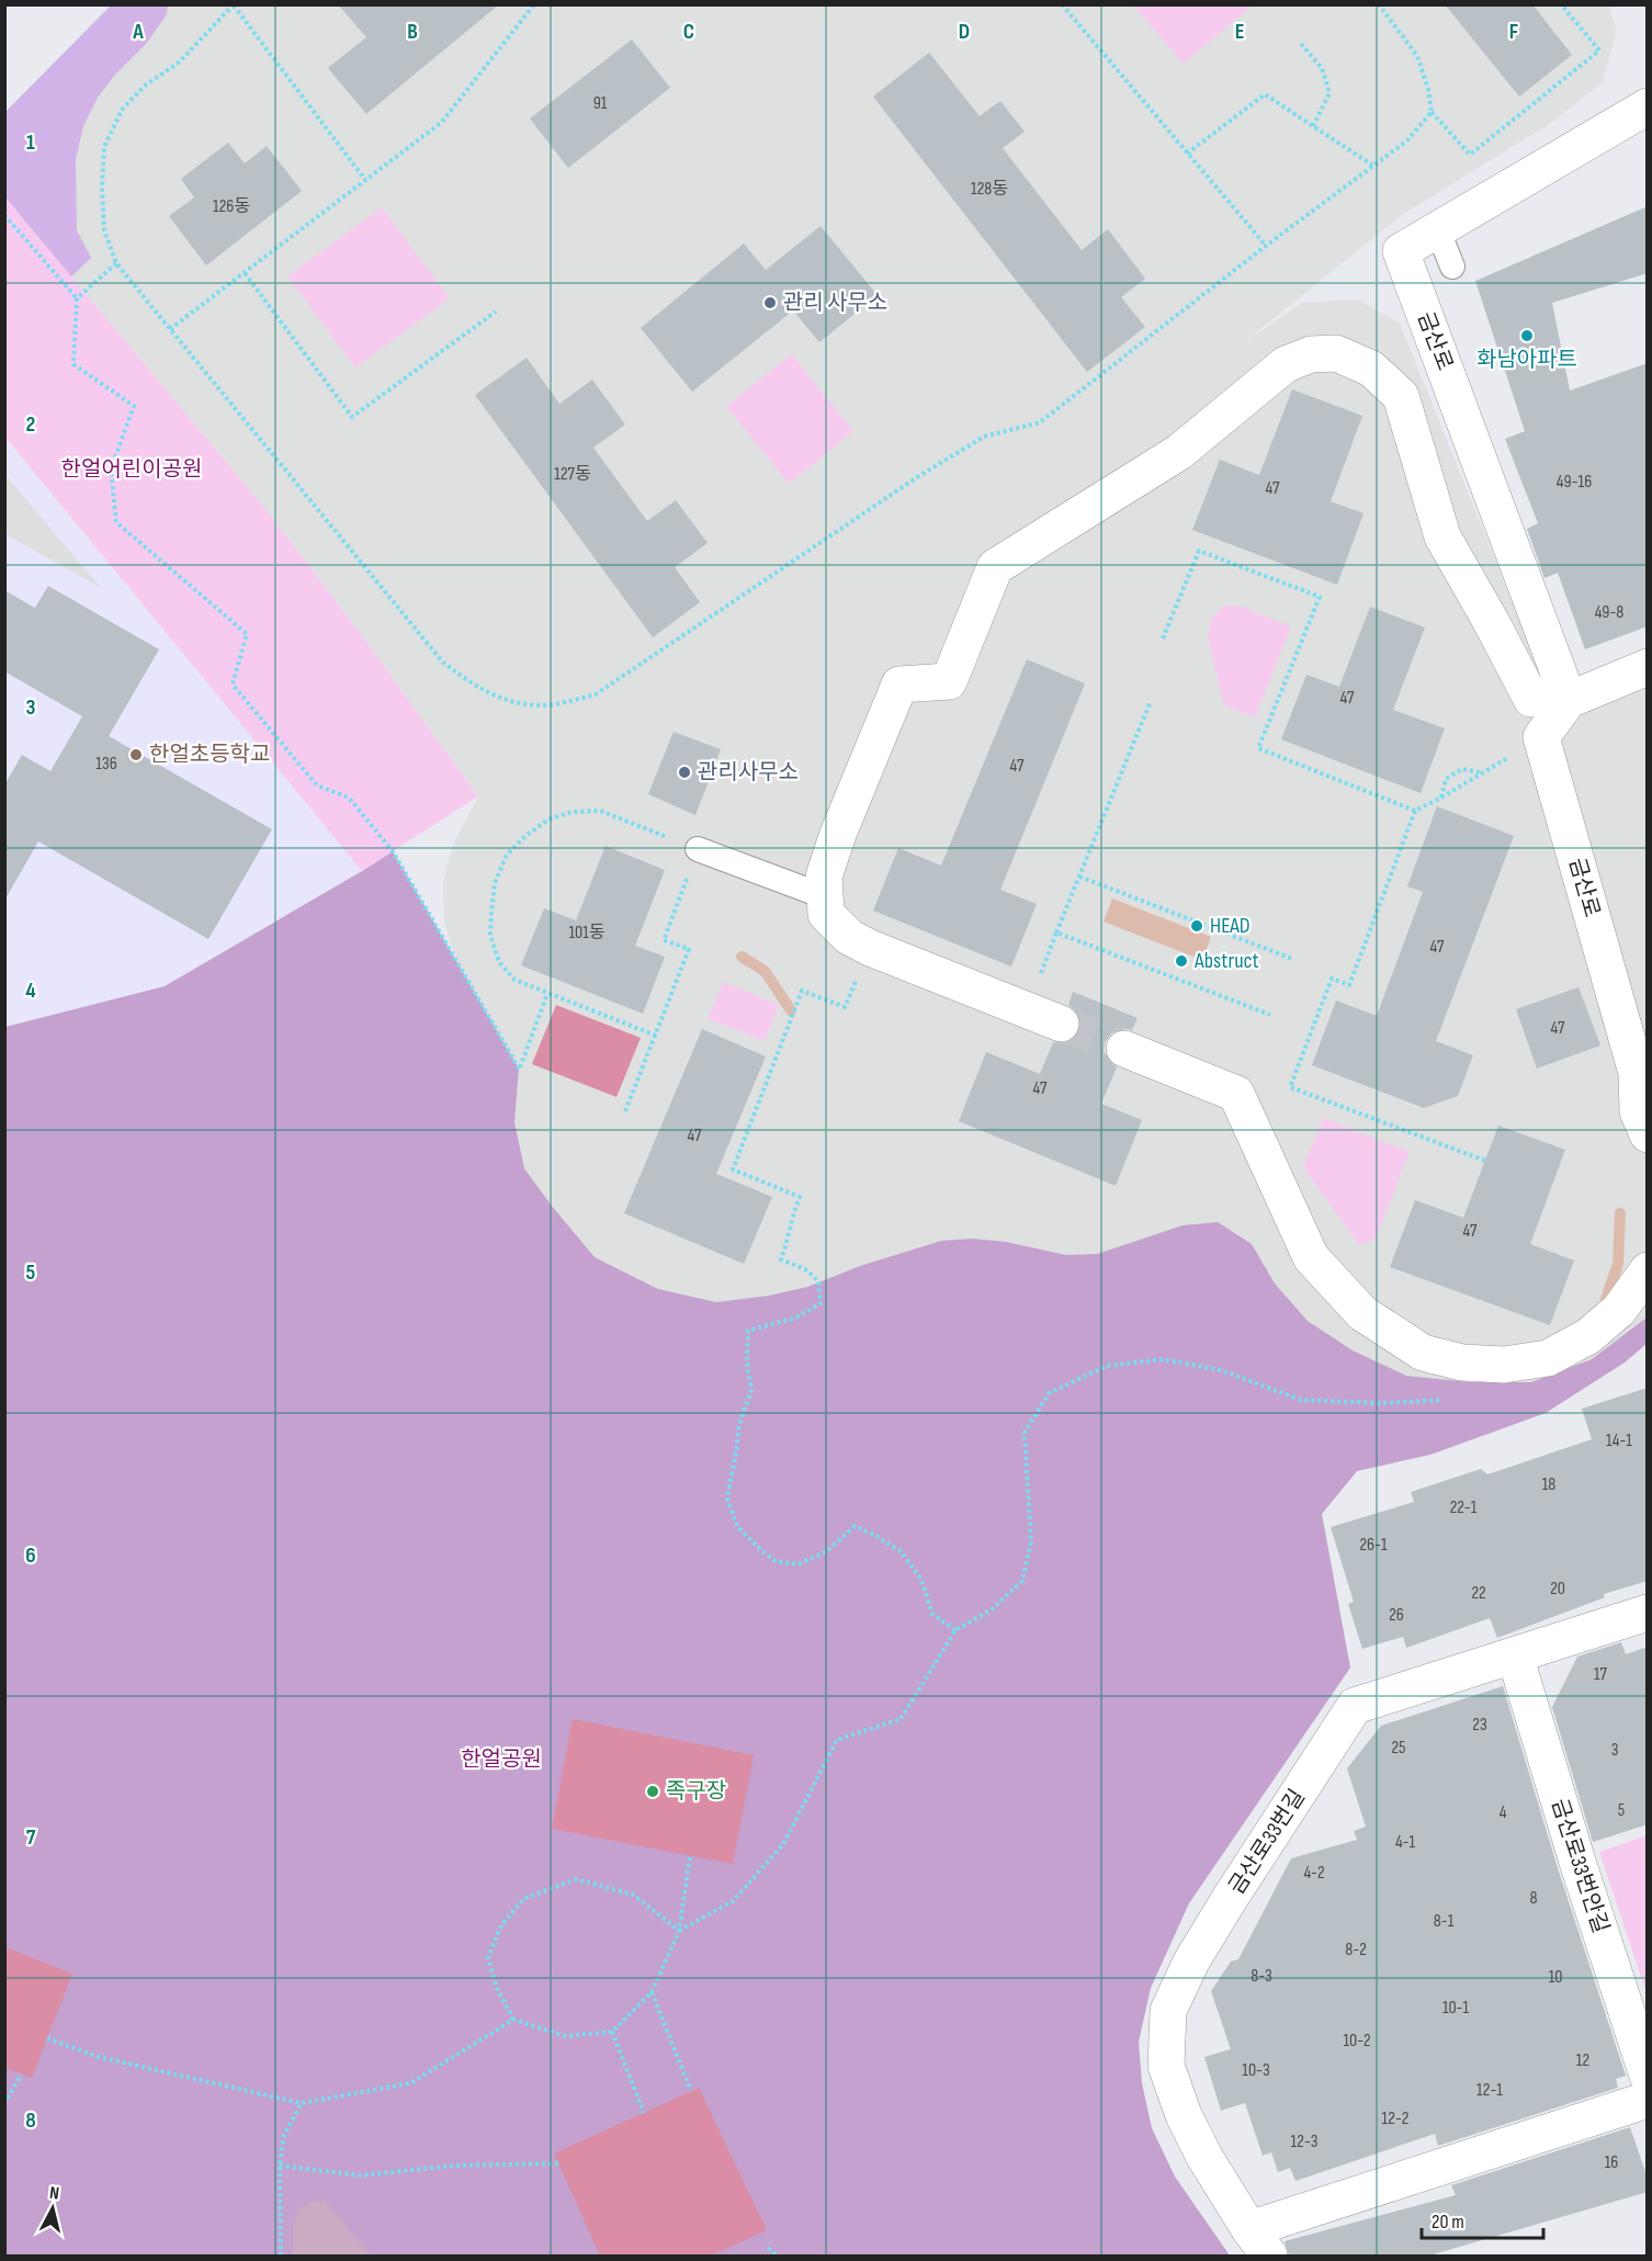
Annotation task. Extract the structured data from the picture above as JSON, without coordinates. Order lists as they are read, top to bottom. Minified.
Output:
{"streets":{"street":["금산로","금산로33번길","금산로33번안길"]},"crossings":[["금산로33번길","금산로33번안길"]],"parks":["한얼어린이공원","한얼공원"],"places":["관리 사무소","화남아파트","한얼초등학교","관리사무소","HEAD","Abstruct","족구장"],"house_numbers":["91","128동","126동","127동","49-16","47","49-8","47","136","47","101동","47","47","47","47","47","14-1","18","22-1","26-1","20","22","26","17","23","25","3","5","4","4-1","4-2","8","8-1","8-2","8-3","10","10-1","10-2","12","10-3","12-1","12-2","12-3","16"],"scale_bar":"20 m","north":"top","grid":{"columns":["A","B","C","D","E","F"],"rows":["1","2","3","4","5","6","7","8"]}}
